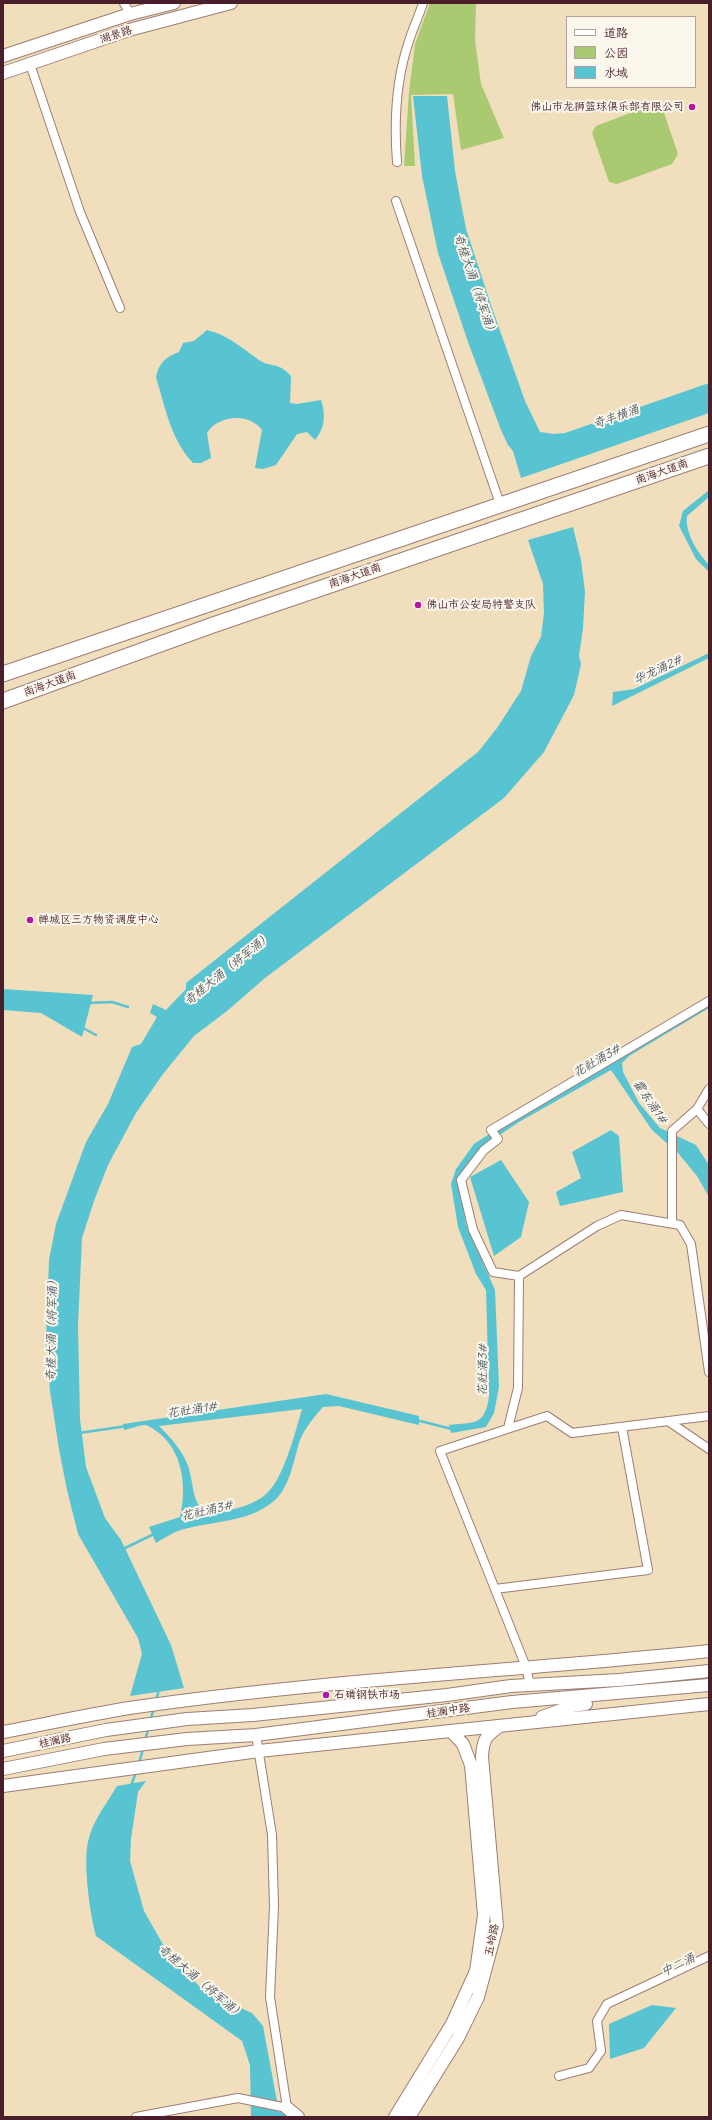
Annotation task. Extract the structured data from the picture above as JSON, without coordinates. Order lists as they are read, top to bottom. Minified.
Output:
{"streets":{"highway":["南海大道南"],"main road":["湖景路","桂澜中路","桂澜路","五岭路"]},"crossings":[["桂澜中路","桂澜路"]],"water":["奇槎大涌（将军涌）","奇丰横涌","华龙涌2#","花社涌3#","霍东涌1#","花社涌1#","中二涌"],"places":["佛山市龙狮篮球俱乐部有限公司","佛山市公安局特警支队","禅城区三方物资调度中心","石𬒔钢铁市场"],"legend":["道路","公园","水域"]}
